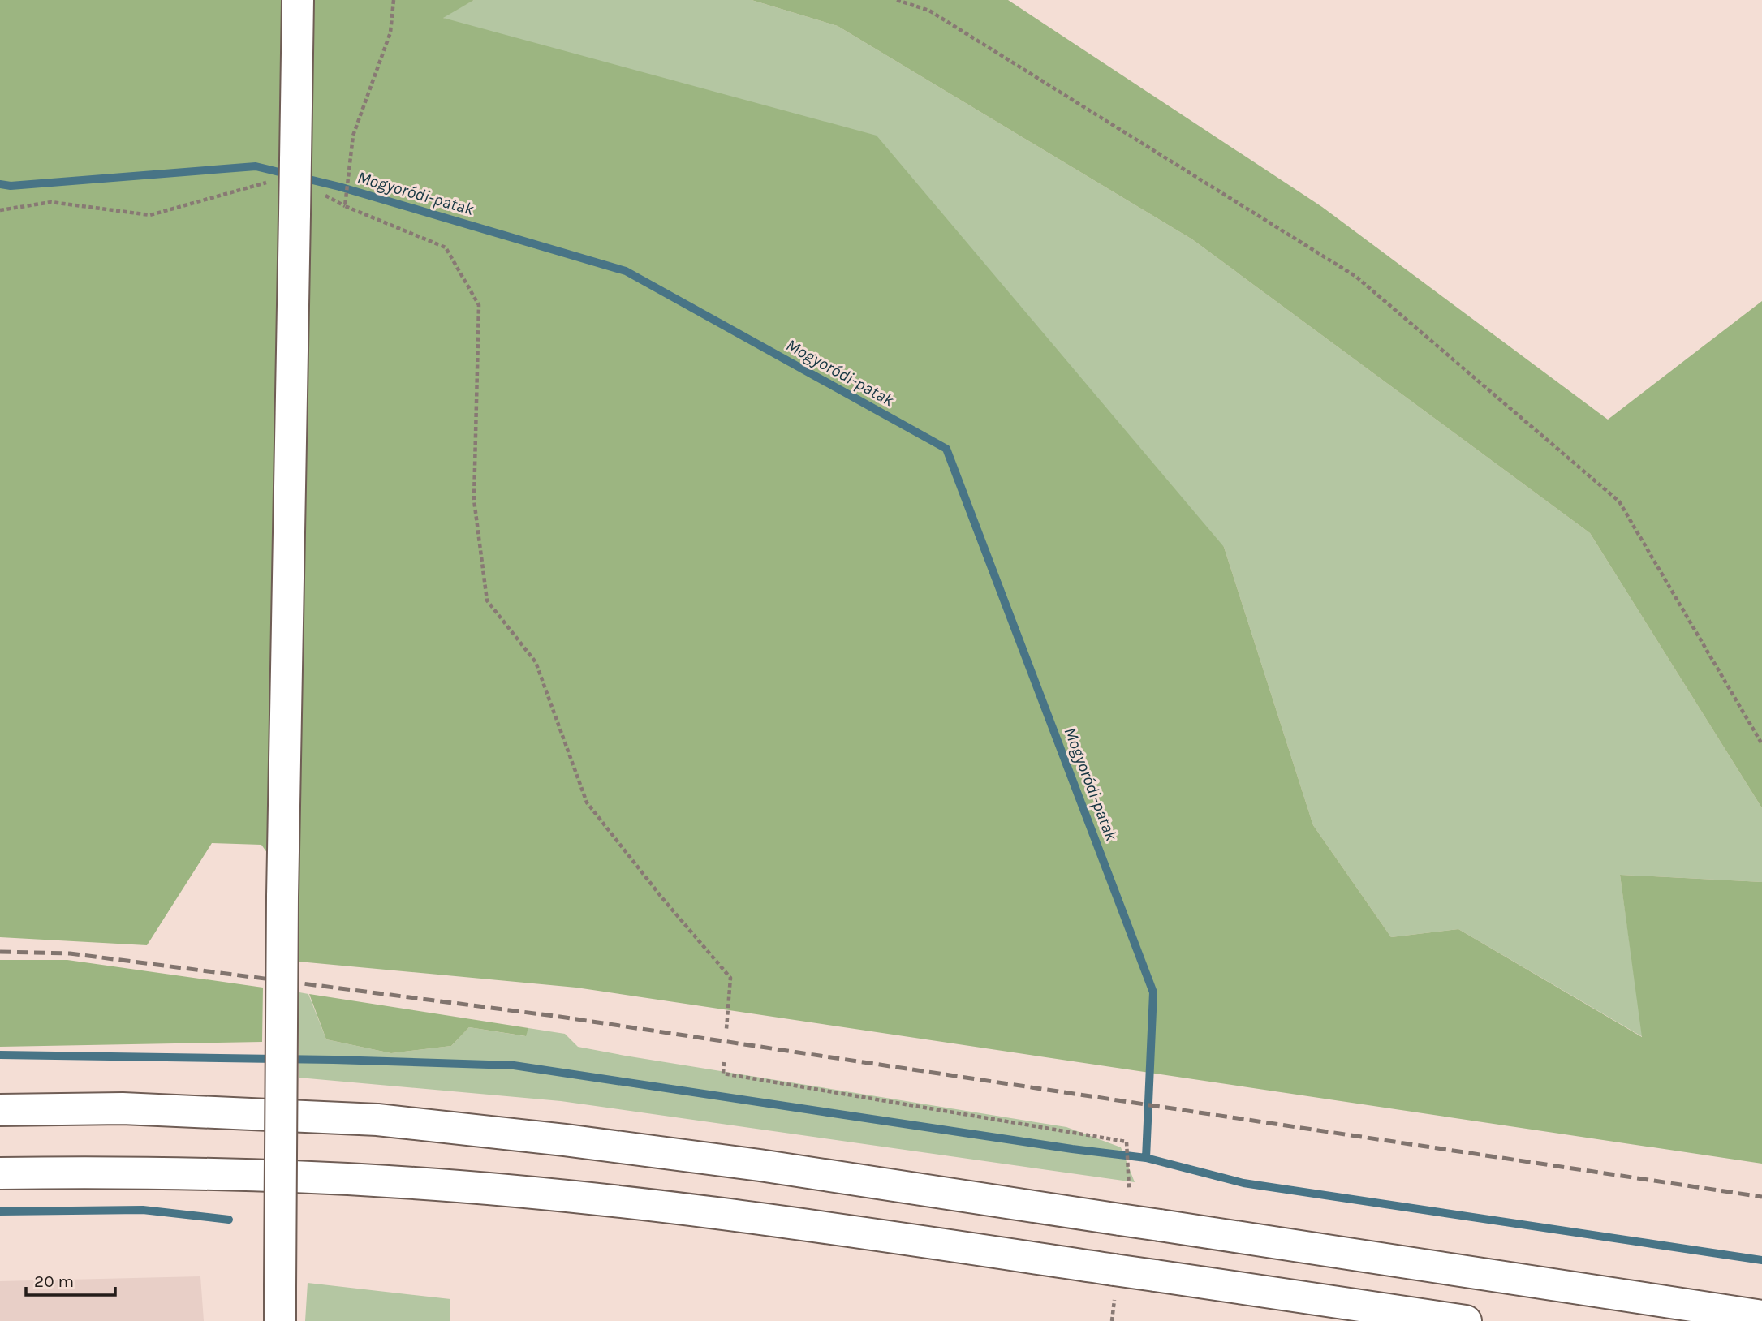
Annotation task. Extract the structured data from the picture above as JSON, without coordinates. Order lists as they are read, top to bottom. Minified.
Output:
{"water":["Mogyoródi-patak"],"scale_bar":"20 m"}
